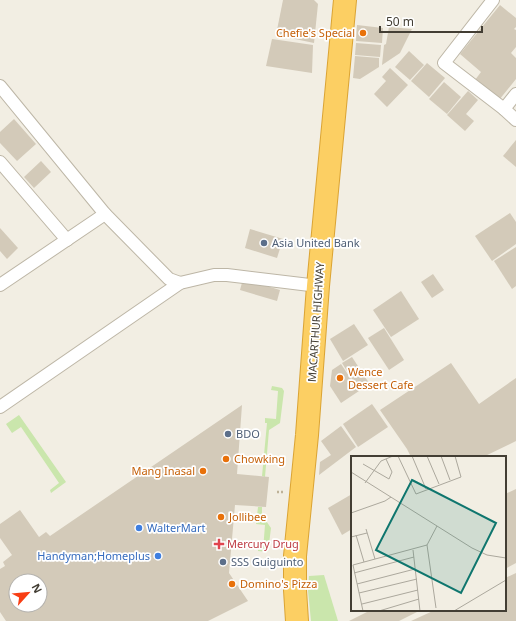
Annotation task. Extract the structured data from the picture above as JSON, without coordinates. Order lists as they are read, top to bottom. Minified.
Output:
{"streets":{"highway":["MACARTHUR HIGHWAY"]},"places":{"other":["Chefie's Special","Asia United Bank","Wence Dessert Cafe","BDO","Chowking","Mang Inasal","Jollibee","WalterMart","Handyman;Homeplus","SSS Guiguinto","Domino's Pizza"],"health":["Mercury Drug"]},"scale_bar":"50 m","north":"top right"}
